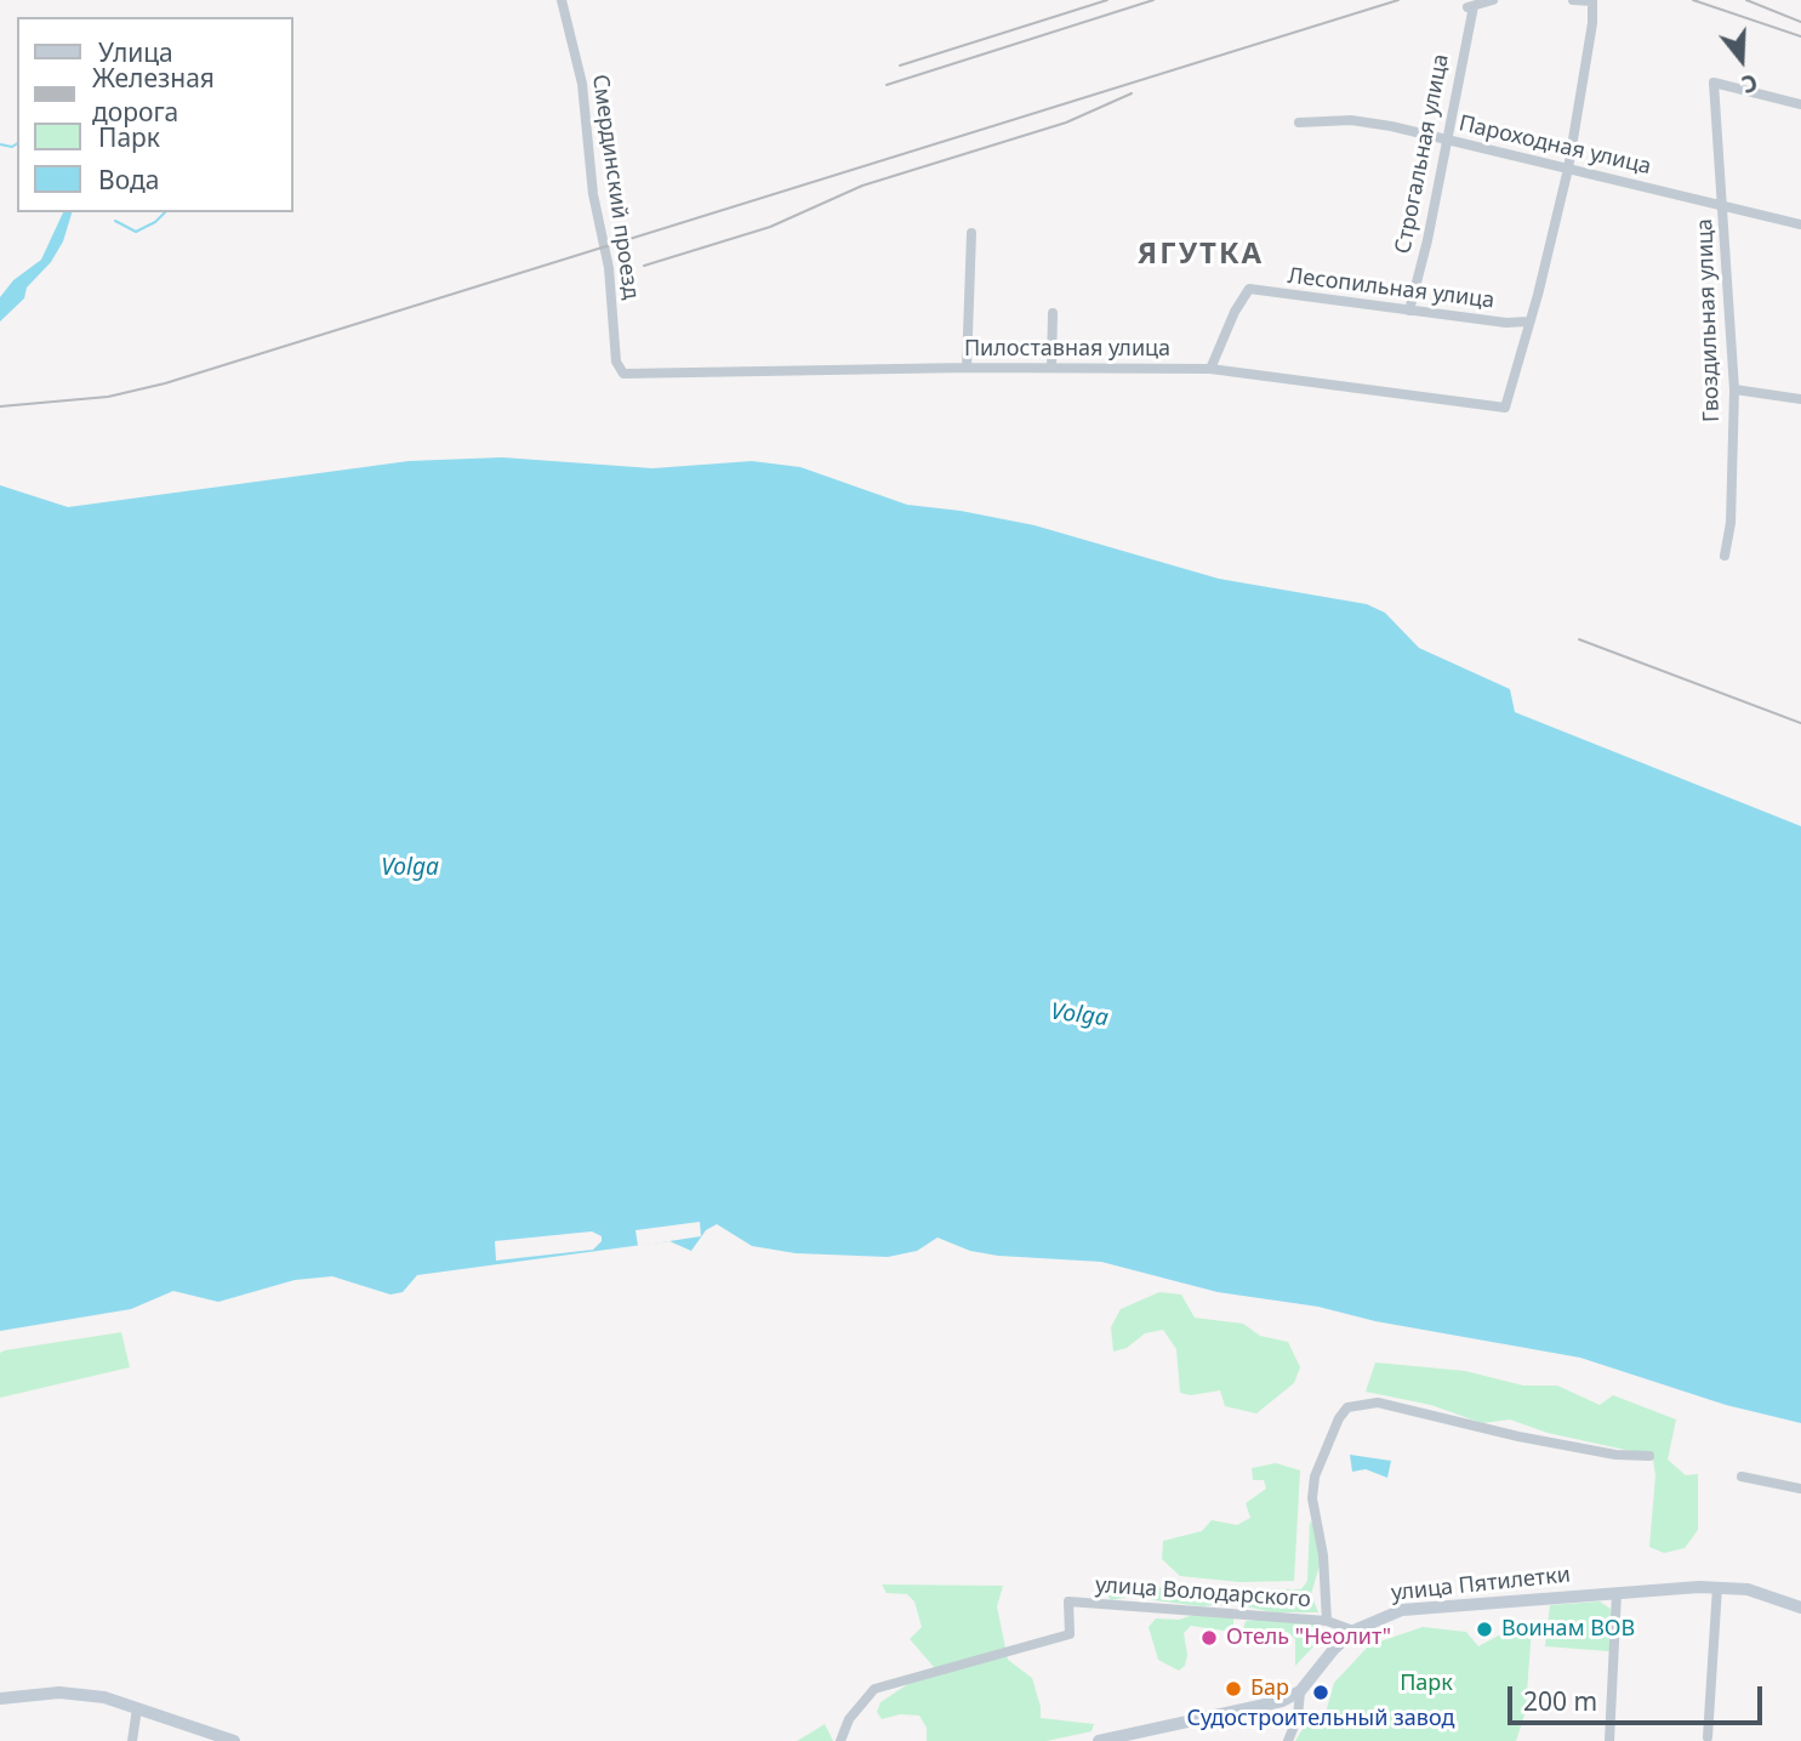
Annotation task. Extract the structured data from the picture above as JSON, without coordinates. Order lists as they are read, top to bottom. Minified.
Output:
{"streets":{"main road":["улица Пятилетки"],"street":["Пароходная улица","Строгальная улица","Смердинский проезд","Лесопильная улица","Гвоздильная улица","Пилоставная улица","улица Володарского"]},"crossings":[["Пароходная улица","Строгальная улица"],["Пароходная улица","Гвоздильная улица"],["Строгальная улица","Лесопильная улица"],["Смердинский проезд","Пилоставная улица"],["Лесопильная улица","Пилоставная улица"]],"districts":["ЯГУТКА"],"water":["Volga"],"parks":["Парк"],"places":["Воинам ВОВ","Отель \"Неолит\"","Бар","Судостроительный завод"],"legend":["Улица","Железная дорога","Парк","Вода"],"scale_bar":"200 m","north":"bottom"}
